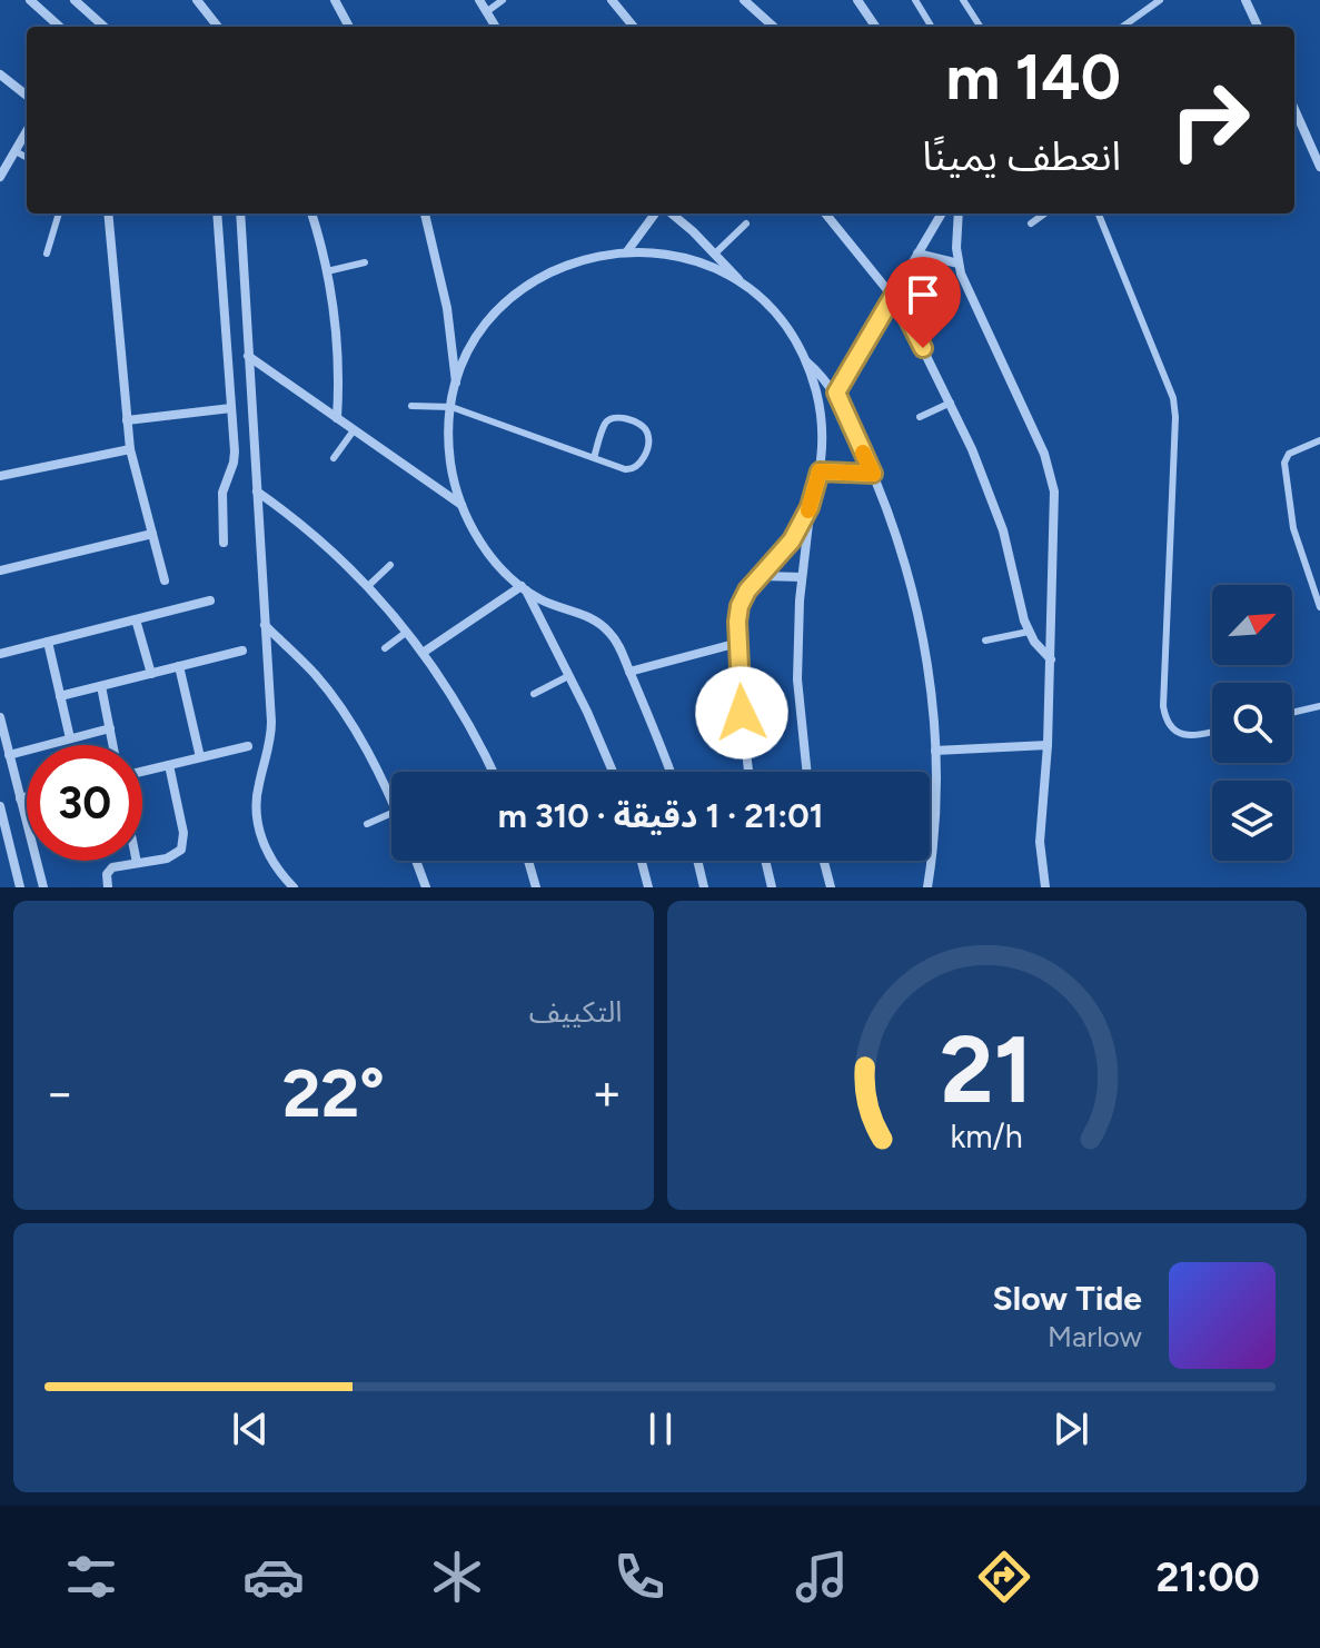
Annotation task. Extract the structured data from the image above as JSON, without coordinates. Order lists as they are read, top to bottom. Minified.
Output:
{"north":"top right","page":{"turn":["140 m","انعطف يمينًا"],"limit":"30","trip":"21:01 · 1 دقيقة · 310 m","tile":"التكييف","heat":["−","22°","+"],"song":["Slow Tide","Marlow"],"tabs":"21:00","gauge":["21","km/h"]}}
